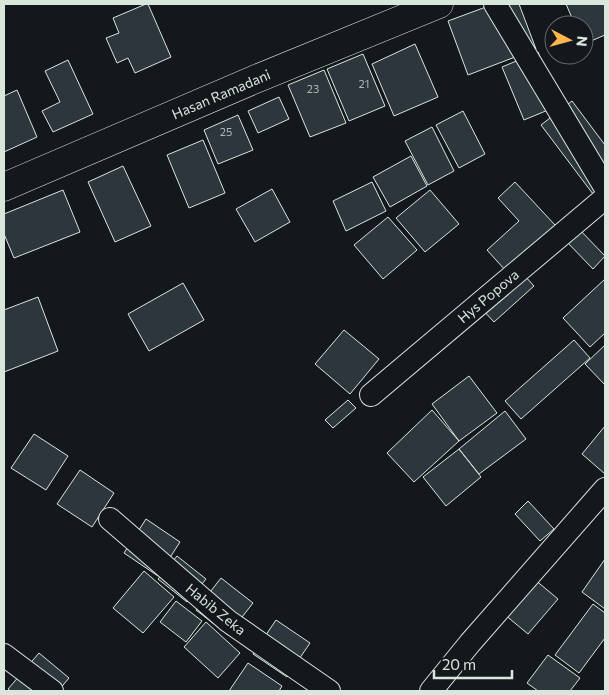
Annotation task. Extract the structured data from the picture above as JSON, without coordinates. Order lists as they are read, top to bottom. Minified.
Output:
{"streets":{"main road":["Hasan Ramadani"],"street":["Hys Popova","Habib Zeka"]},"house_numbers":["21","23","25"],"scale_bar":"20 m","north":"right"}
